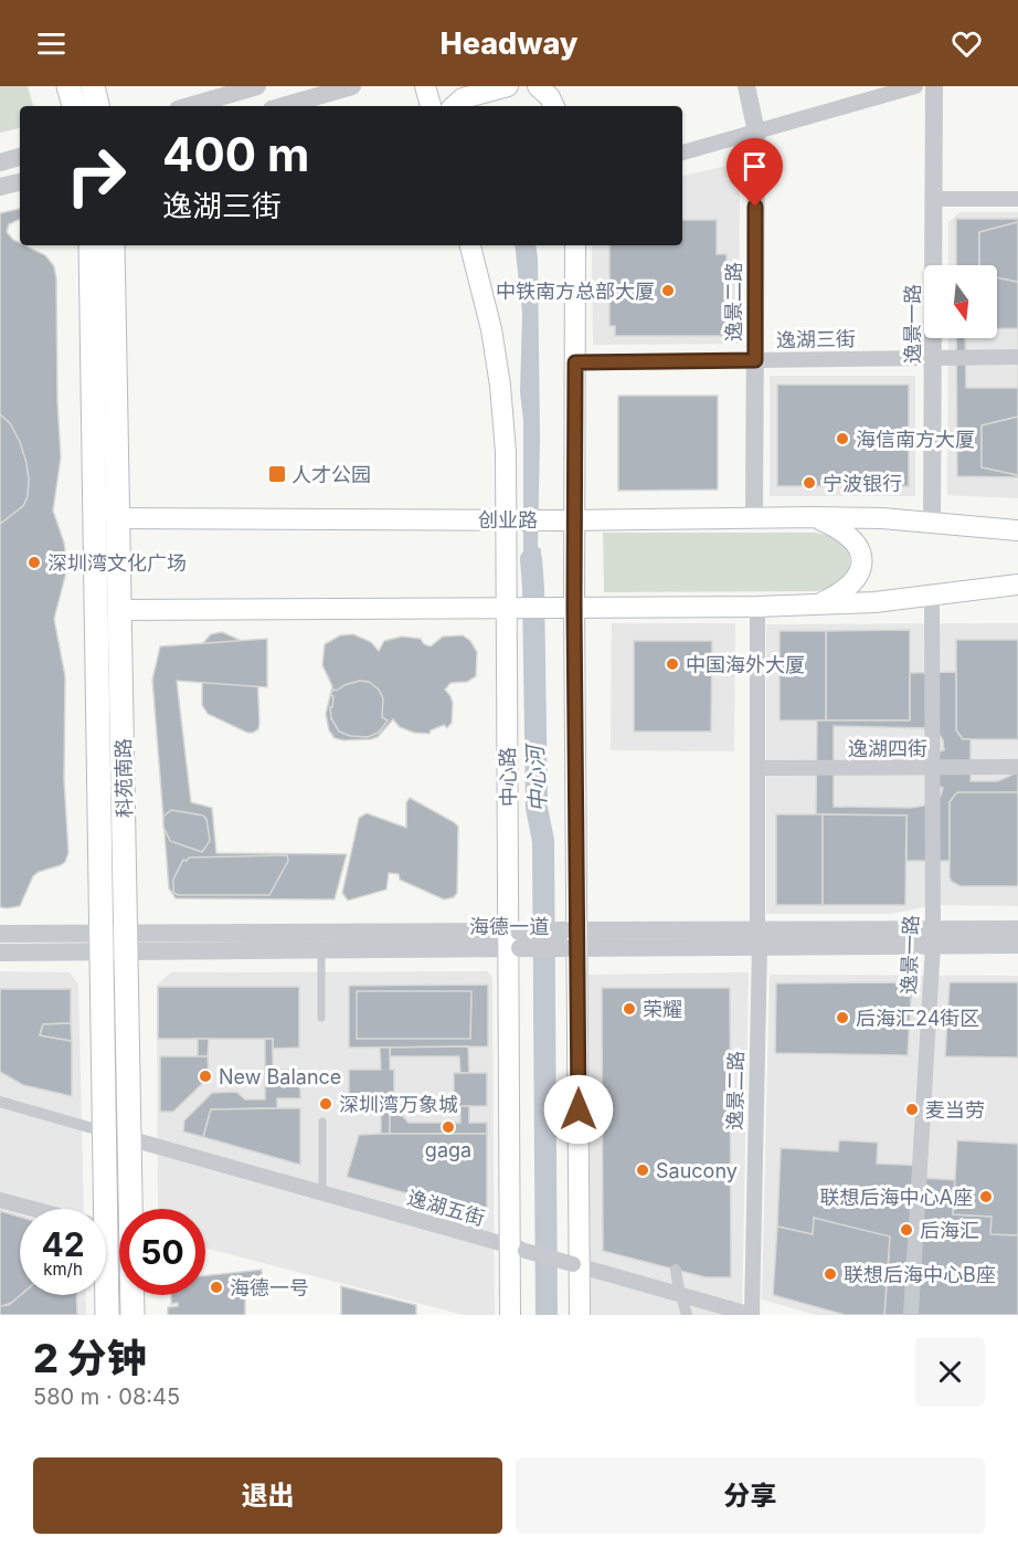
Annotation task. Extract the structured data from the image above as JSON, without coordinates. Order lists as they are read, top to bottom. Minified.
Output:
{"streets":{"main road":["创业路","中心路","科苑南路"],"street":["逸景二路","逸景一路","逸湖三街","逸湖四街","海德一道","逸湖五街"]},"crossings":[["逸景二路","逸湖三街"],["逸景二路","创业路"],["逸景二路","逸湖四街"],["逸景二路","海德一道"],["逸景二路","逸湖五街"],["逸景一路","逸湖三街"],["逸景一路","创业路"],["逸景一路","逸湖四街"],["逸景一路","海德一道"],["创业路","中心路"],["创业路","科苑南路"],["中心路","海德一道"],["中心路","逸湖五街"],["科苑南路","海德一道"],["科苑南路","逸湖五街"]],"water":["中心河"],"places":{"other":["中铁南方总部大厦","海信南方大厦","宁波银行","深圳湾文化广场","中国海外大厦","荣耀","后海汇24街区","New Balance","深圳湾万象城","麦当劳","gaga","Saucony","联想后海中心A座","后海汇","联想后海中心B座","海德一号"],"transit":["人才公园"]},"north":"bottom","page":{"header":"Headway","turn":["400 m","逸湖三街"],"speed":"42 km/h","limit":"50","heading":["2 分钟","580 m · 08:45"],"buttons":["退出","分享"]}}
